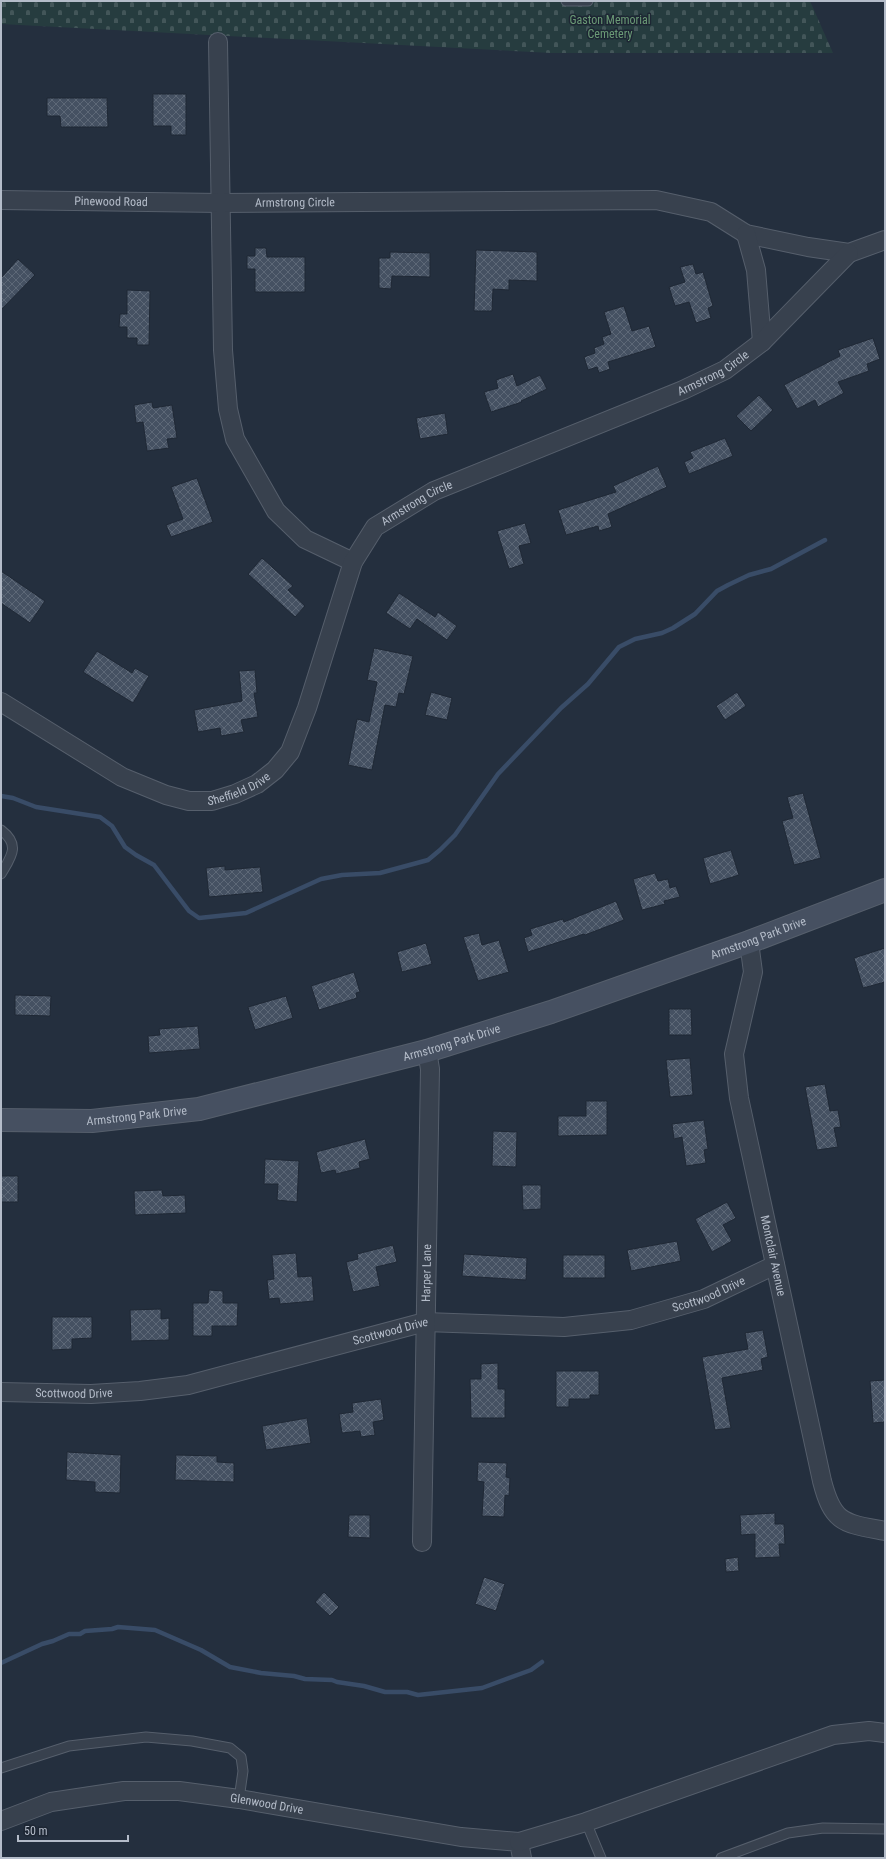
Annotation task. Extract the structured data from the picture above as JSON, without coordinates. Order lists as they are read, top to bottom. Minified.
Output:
{"streets":{"main road":["Armstrong Park Drive"],"street":["Pinewood Road","Armstrong Circle","Sheffield Drive","Montclair Avenue","Harper Lane","Scottwood Drive","Glenwood Drive"]},"crossings":[["Pinewood Road","Armstrong Circle"],["Armstrong Circle","Sheffield Drive"],["Armstrong Park Drive","Montclair Avenue"],["Armstrong Park Drive","Harper Lane"],["Montclair Avenue","Scottwood Drive"],["Harper Lane","Scottwood Drive"]],"parks":["Gaston Memorial Cemetery"],"scale_bar":"50 m"}
